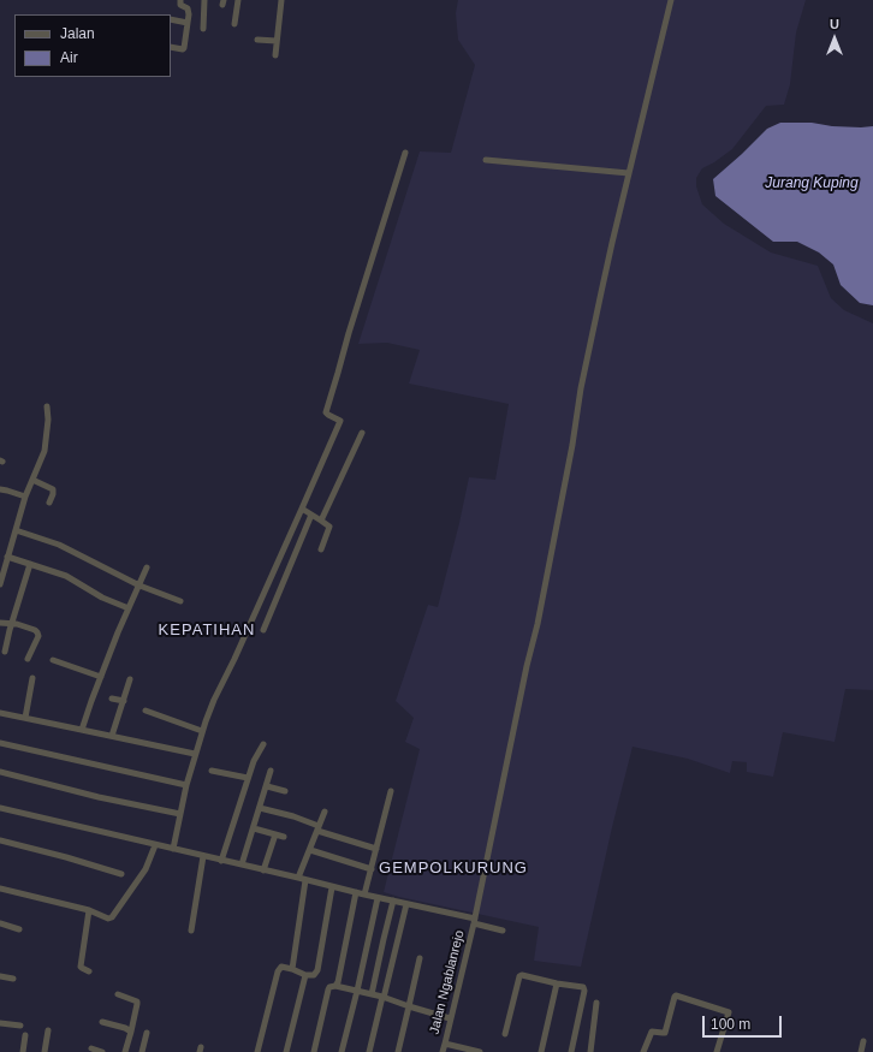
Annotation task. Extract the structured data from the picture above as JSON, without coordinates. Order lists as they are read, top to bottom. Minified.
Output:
{"streets":{"street":["Jalan Ngablanrejo"]},"districts":["KEPATIHAN","GEMPOLKURUNG"],"water":["Jurang Kuping"],"legend":["Jalan","Air"],"scale_bar":"100 m","north":"top"}
